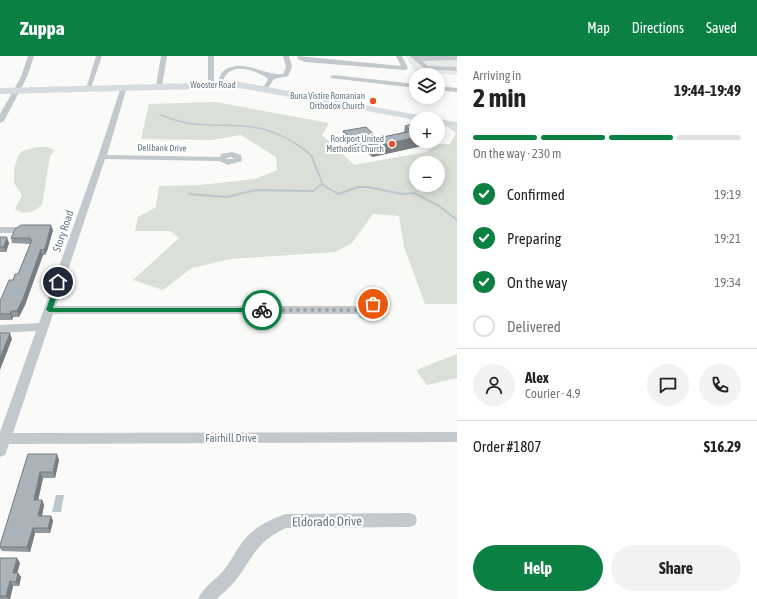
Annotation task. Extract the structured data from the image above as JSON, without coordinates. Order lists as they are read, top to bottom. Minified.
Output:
{"streets":{"main road":["Wooster Road"],"street":["Dellbank Drive","Story Road","Fairhill Drive","Eldorado Drive"]},"crossings":[["Wooster Road","Story Road"],["Dellbank Drive","Story Road"],["Story Road","Fairhill Drive"]],"places":["Buna Vistire Romanian Orthodox Church","Rockport United Methodist Church"],"page":{"header":"Zuppa","nav":["Map","Directions","Saved"],"heading":["2 min","Arriving in","19:44–19:49"],"panel":["Alex","Courier · 4.9","Order #1807","$16.29"],"map_buttons":["+","−"],"bar":"On the way · 230 m","list":[["Confirmed","19:19"],["Preparing","19:21"],["On the way","19:34"],"Delivered"],"buttons":["Help","Share"]}}
